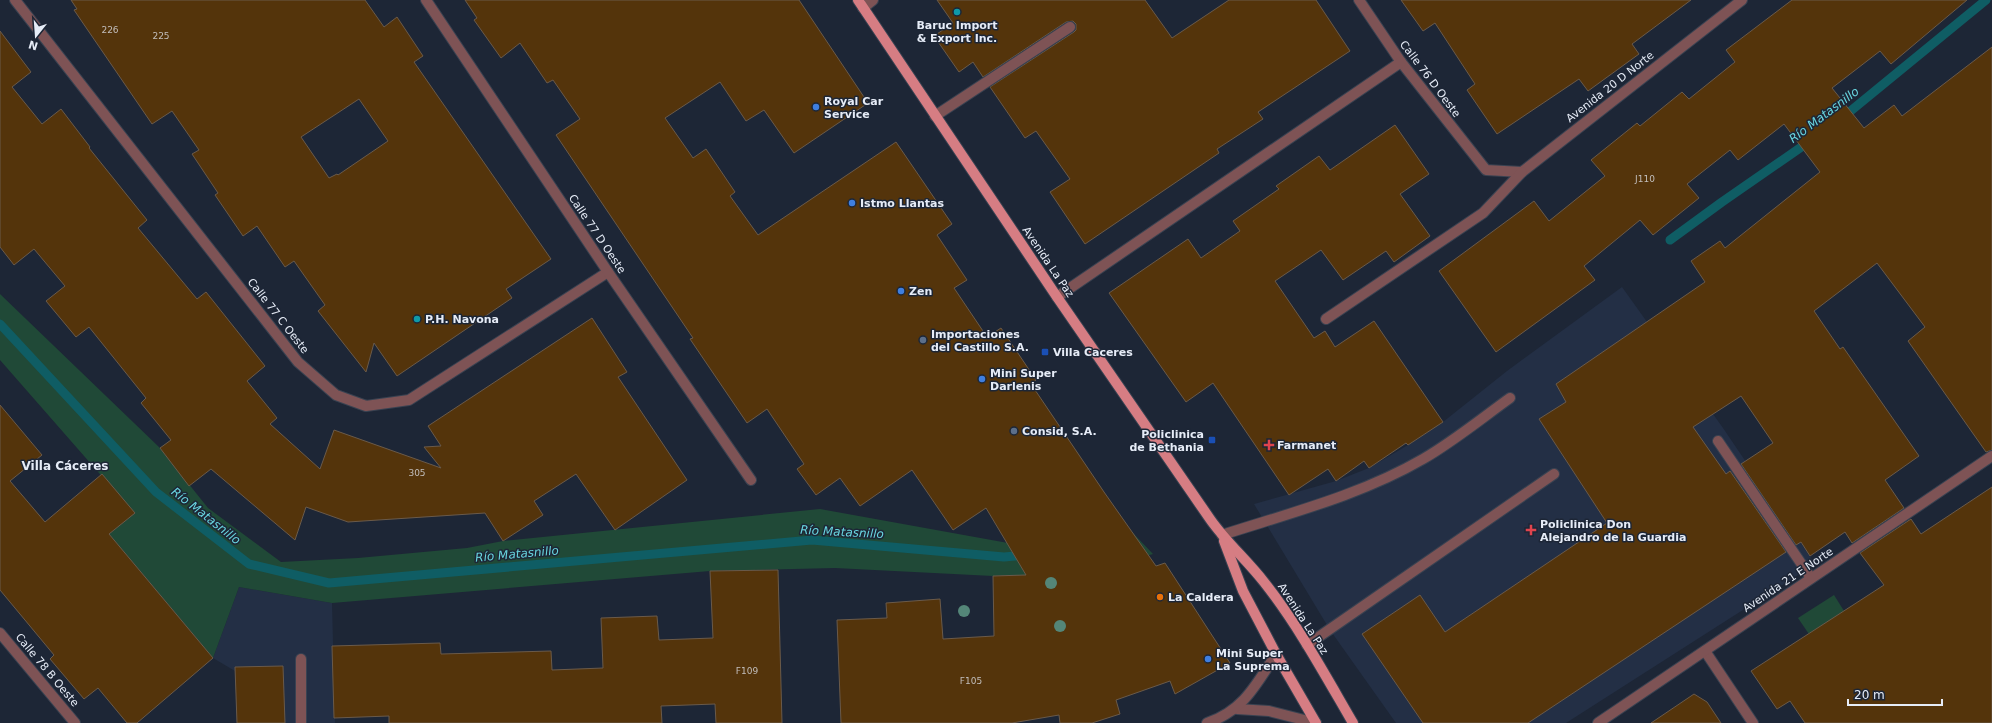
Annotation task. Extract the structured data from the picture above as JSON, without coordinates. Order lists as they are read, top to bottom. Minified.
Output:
{"streets":{"main road":["Avenida La Paz"],"street":["Calle 76 D Oeste","Avenida 20 D Norte","Calle 77 D Oeste","Calle 77 C Oeste","Avenida 21 E Norte","Calle 78 B Oeste"]},"crossings":[["Calle 76 D Oeste","Avenida 20 D Norte"],["Calle 77 D Oeste","Calle 77 C Oeste"]],"districts":["Villa Cáceres"],"water":["Río Matasnillo"],"places":{"other":["Baruc Import & Export Inc.","Royal Car Service","Istmo Llantas","Zen","P.H. Navona","Importaciones del Castillo S.A.","Mini Super Darlenis","Consid, S.A.","La Caldera","Mini Super La Suprema"],"transit":["Villa Caceres","Policlinica de Bethania"],"health":["Farmanet","Policlinica Don Alejandro de la Guardia"]},"house_numbers":["226","225","J110","305","F109","F105"],"scale_bar":"20 m","north":"bottom"}
